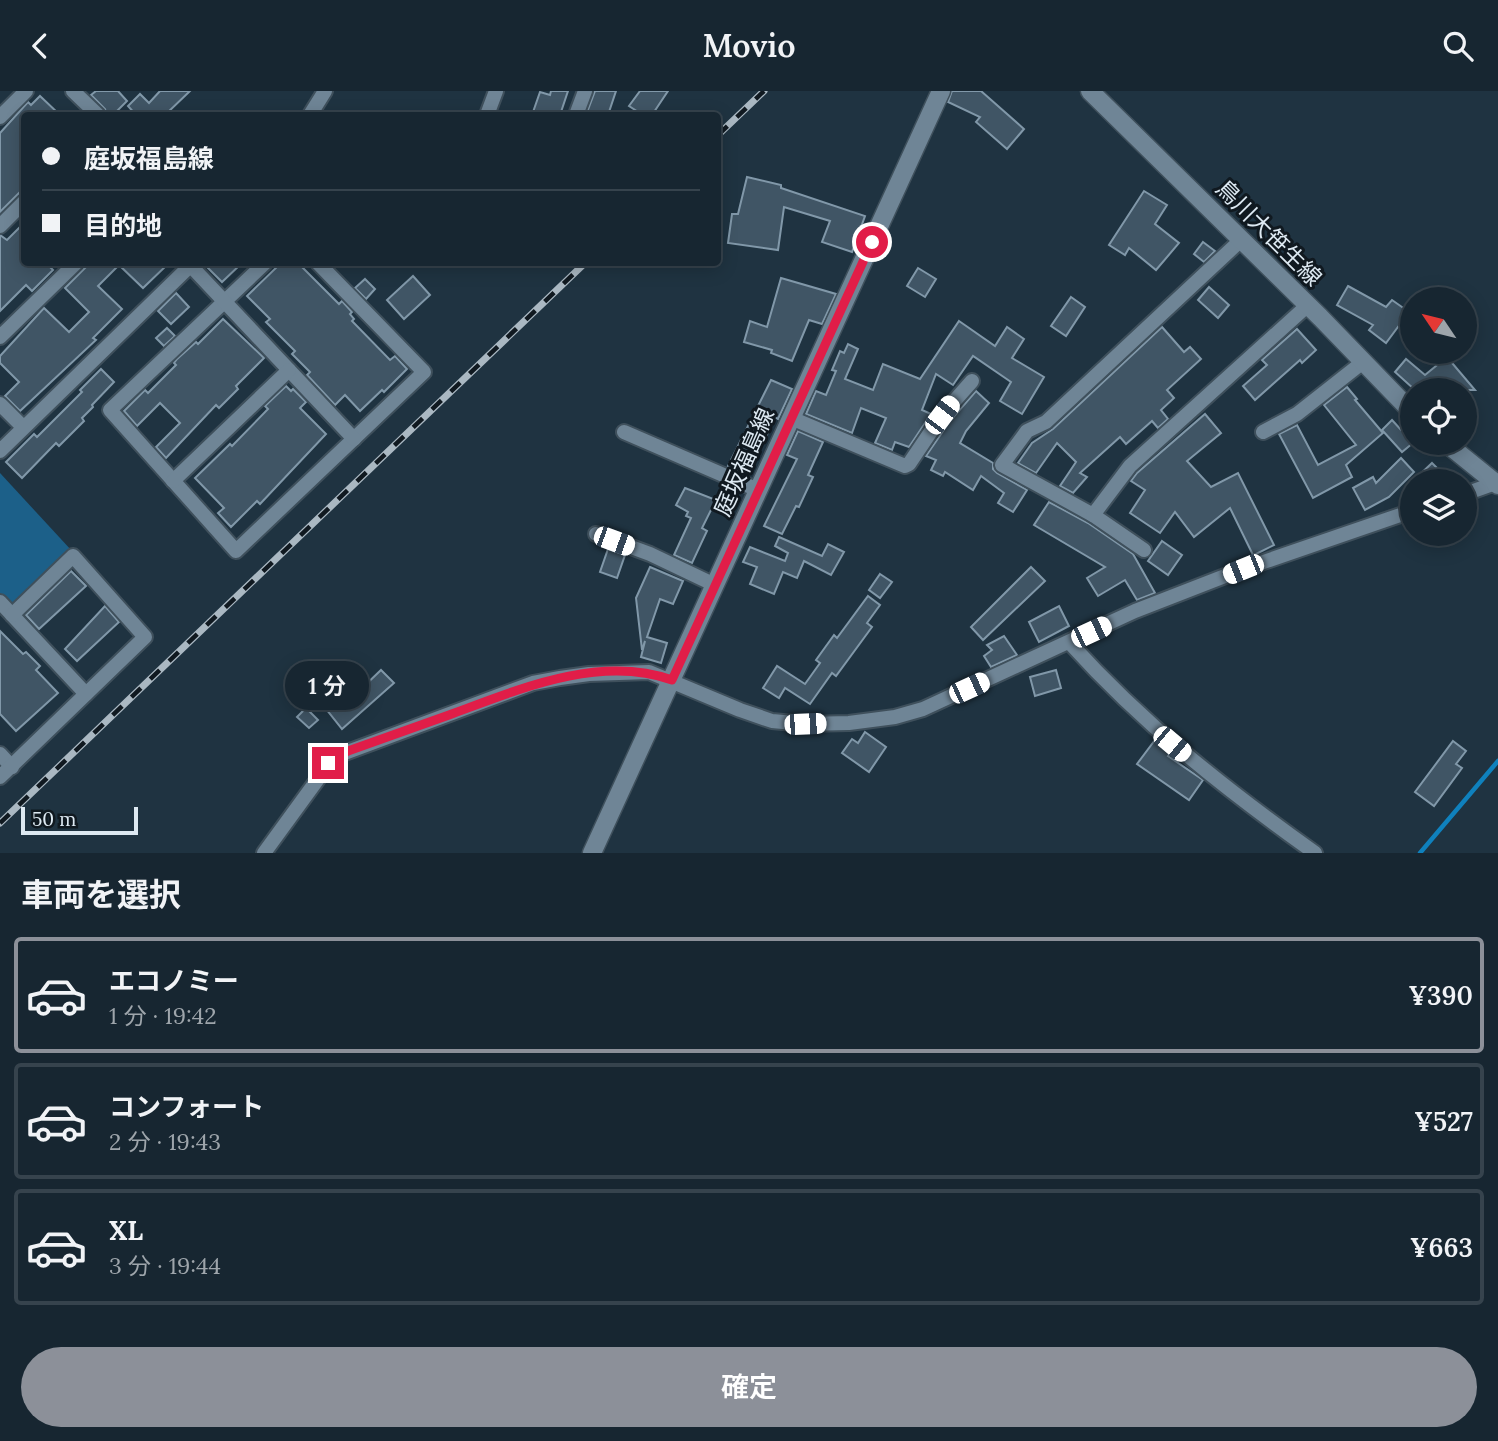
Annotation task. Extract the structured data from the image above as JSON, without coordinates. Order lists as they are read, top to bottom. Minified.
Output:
{"streets":{"main road":["鳥川大笹生線","庭坂福島線"]},"scale_bar":"50 m","north":"top left","page":{"header":"Movio","banner":["庭坂福島線","目的地"],"bubble":"1 分","scale":"50 m","heading":"車両を選択","list":[{"name":"エコノミー","note":"1 分 · 19:42","value":"¥390"},{"name":"コンフォート","note":"2 分 · 19:43","value":"¥527"},{"name":"XL","note":"3 分 · 19:44","value":"¥663"}],"buttons":"確定"}}
